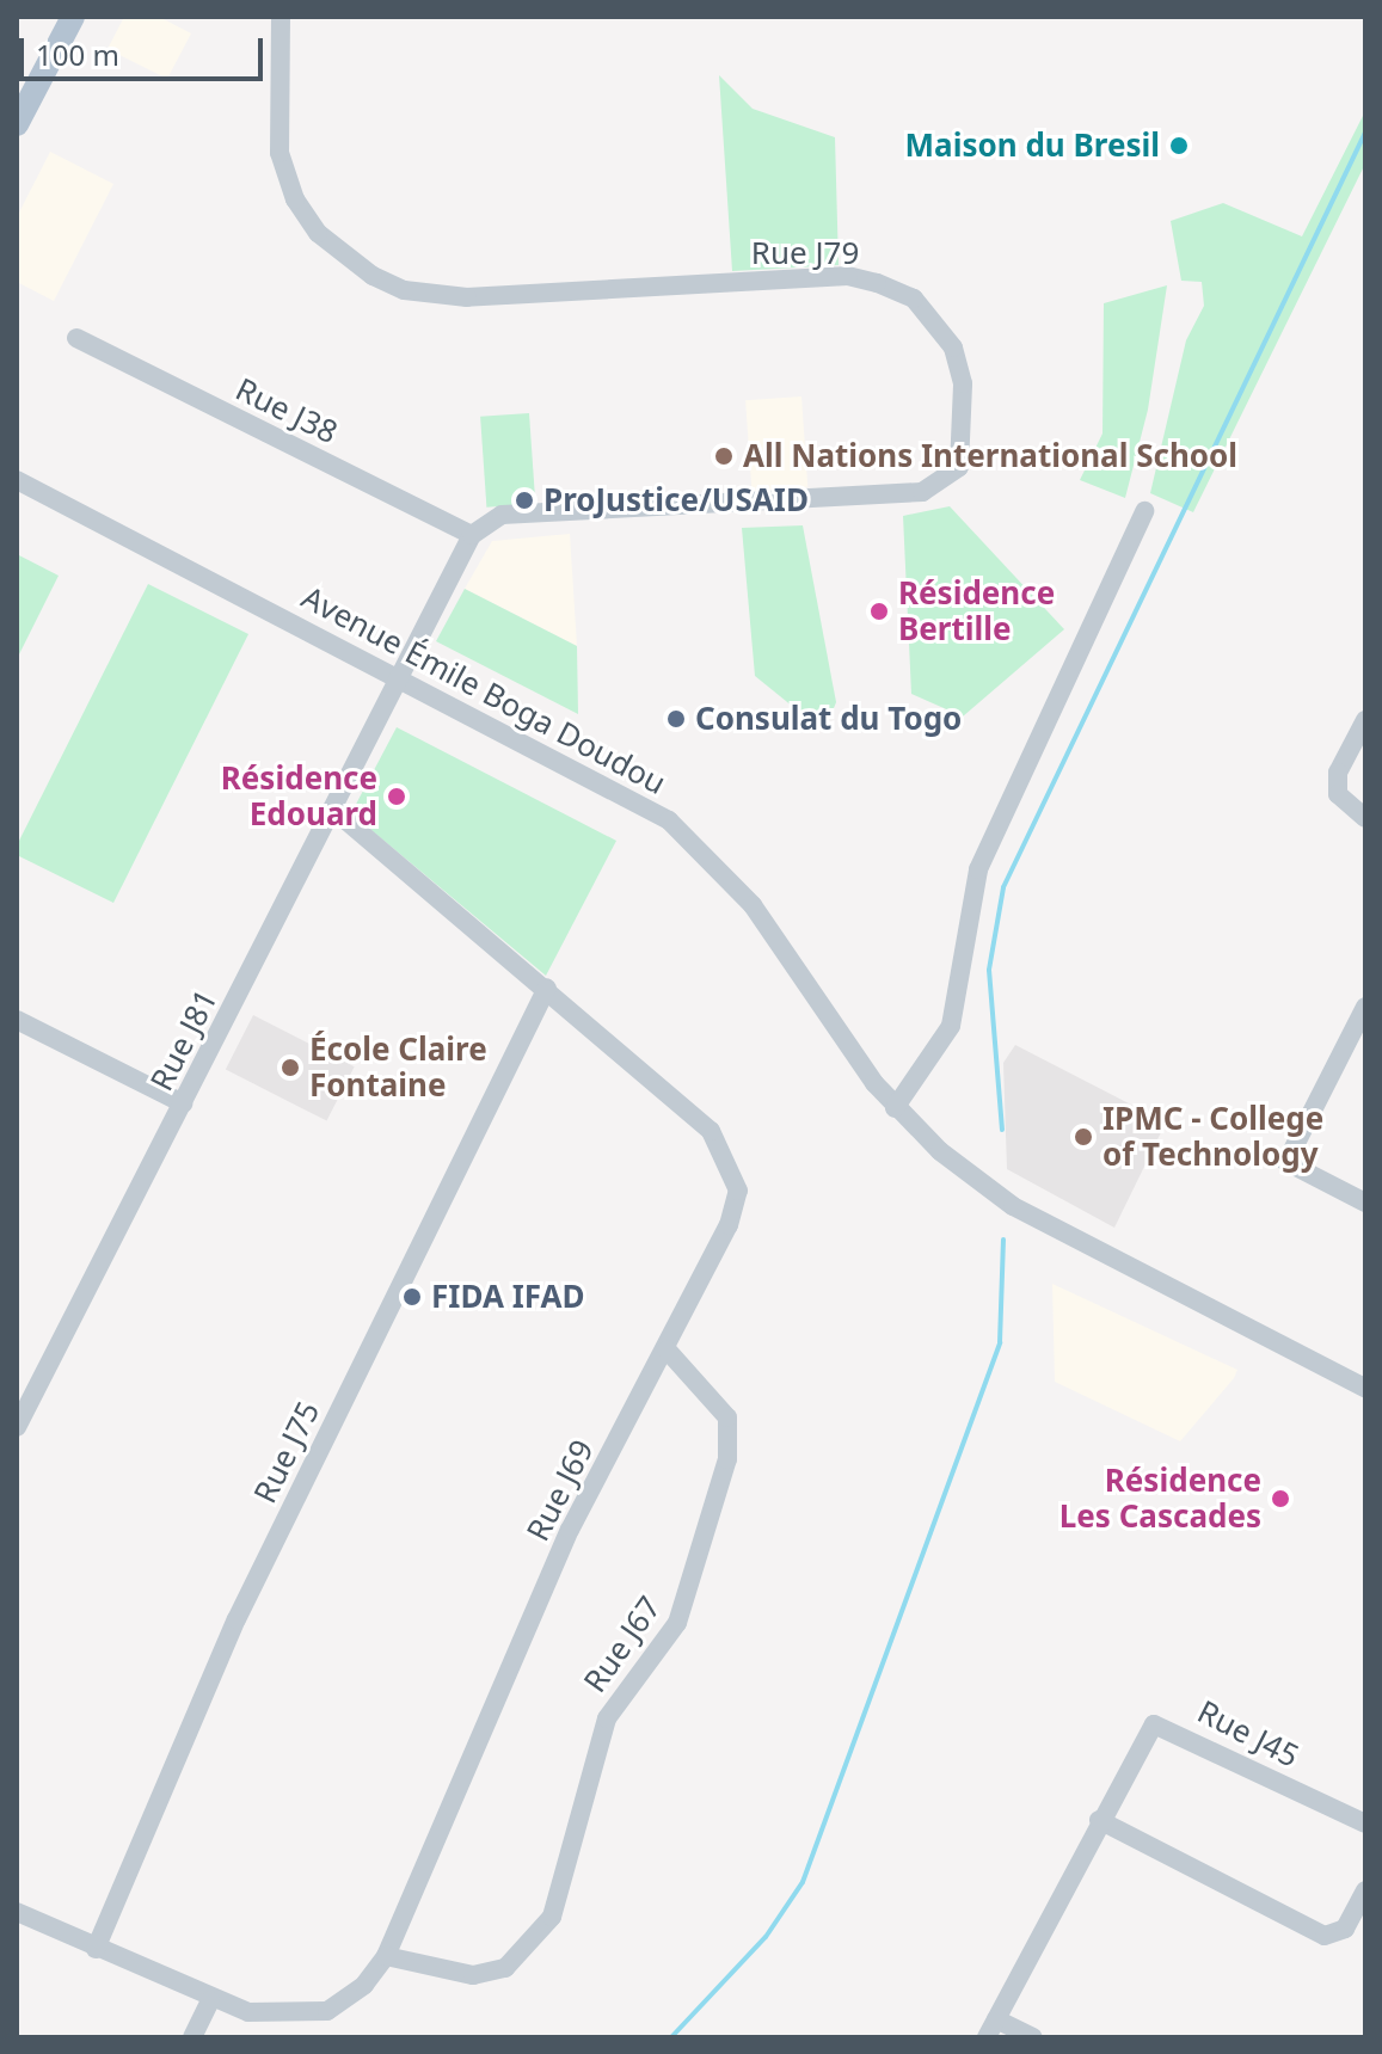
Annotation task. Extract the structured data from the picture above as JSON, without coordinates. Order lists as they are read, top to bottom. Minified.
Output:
{"streets":{"street":["Rue J79","Rue J38","Avenue Émile Boga Doudou","Rue J81","Rue J75","Rue J69","Rue J67","Rue J45"]},"crossings":[["Rue J79","Rue J38"],["Avenue Émile Boga Doudou","Rue J81"],["Rue J81","Rue J69"],["Rue J75","Rue J69"],["Rue J69","Rue J67"]],"places":["Maison du Bresil","All Nations International School","ProJustice/USAID","Résidence Bertille","Consulat du Togo","Résidence Edouard","École Claire Fontaine","IPMC - College of Technology","FIDA IFAD","Résidence Les Cascades"],"scale_bar":"100 m"}
